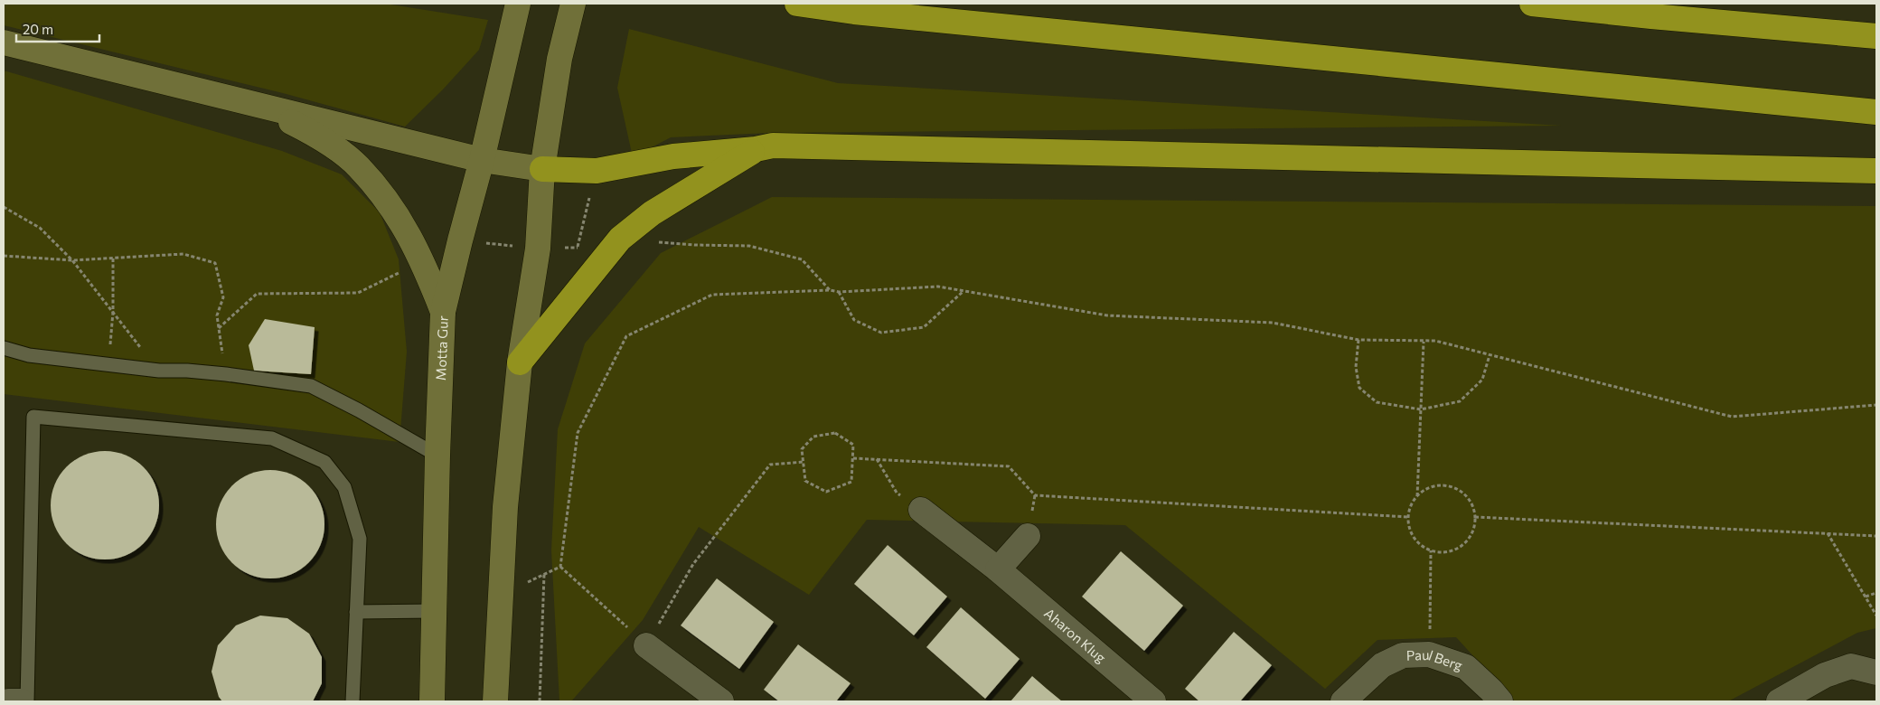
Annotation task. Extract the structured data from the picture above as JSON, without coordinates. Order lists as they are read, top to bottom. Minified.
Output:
{"streets":{"main road":["Motta Gur"],"street":["Aharon Klug","Paul Berg"]},"scale_bar":"20 m"}
